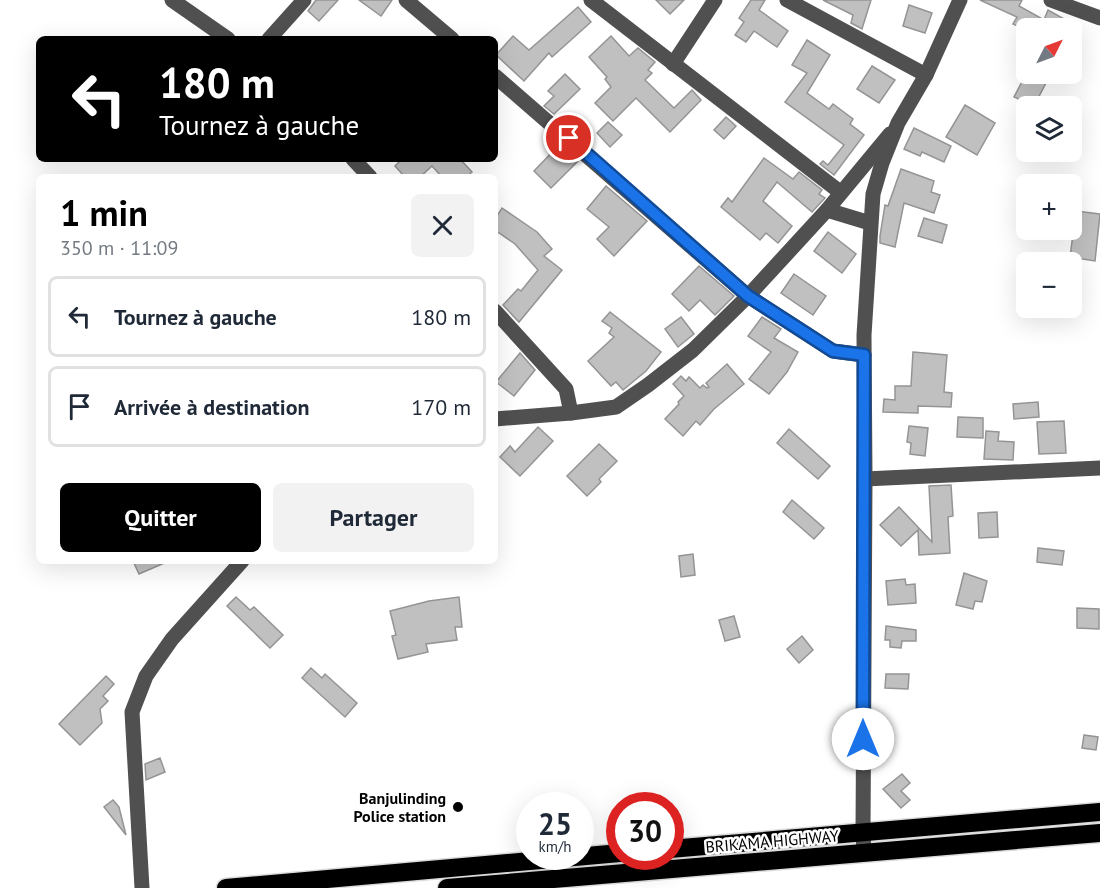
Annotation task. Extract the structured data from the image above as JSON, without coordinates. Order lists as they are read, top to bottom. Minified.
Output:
{"streets":{"highway":["BRIKAMA HIGHWAY"]},"places":["Banjulinding Police station"],"north":"top right","page":{"map_buttons":["+","−"],"turn":["180 m","Tournez à gauche"],"heading":["1 min","350 m · 11:09"],"list":[{"name":"Tournez à gauche","value":"180 m"},{"name":"Arrivée à destination","value":"170 m"}],"buttons":["Quitter","Partager"],"speed":"25 km/h","limit":"30"}}
